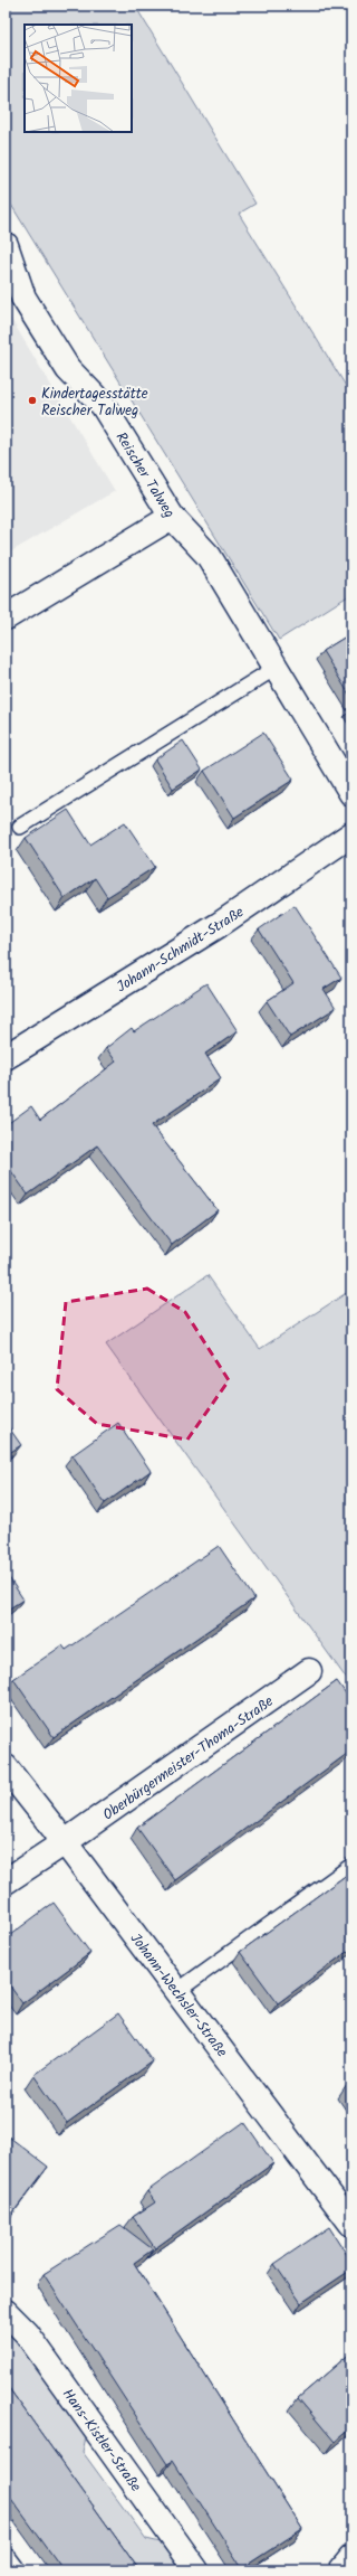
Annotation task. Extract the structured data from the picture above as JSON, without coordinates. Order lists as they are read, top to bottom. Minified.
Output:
{"streets":{"street":["Reischer Talweg","Johann-Schmidt-Straße","Oberbürgermeister-Thoma-Straße","Johann-Wechsler-Straße","Hans-Kistler-Straße"]},"crossings":[["Oberbürgermeister-Thoma-Straße","Johann-Wechsler-Straße"]],"places":["Kindertagesstätte Reischer Talweg"]}
